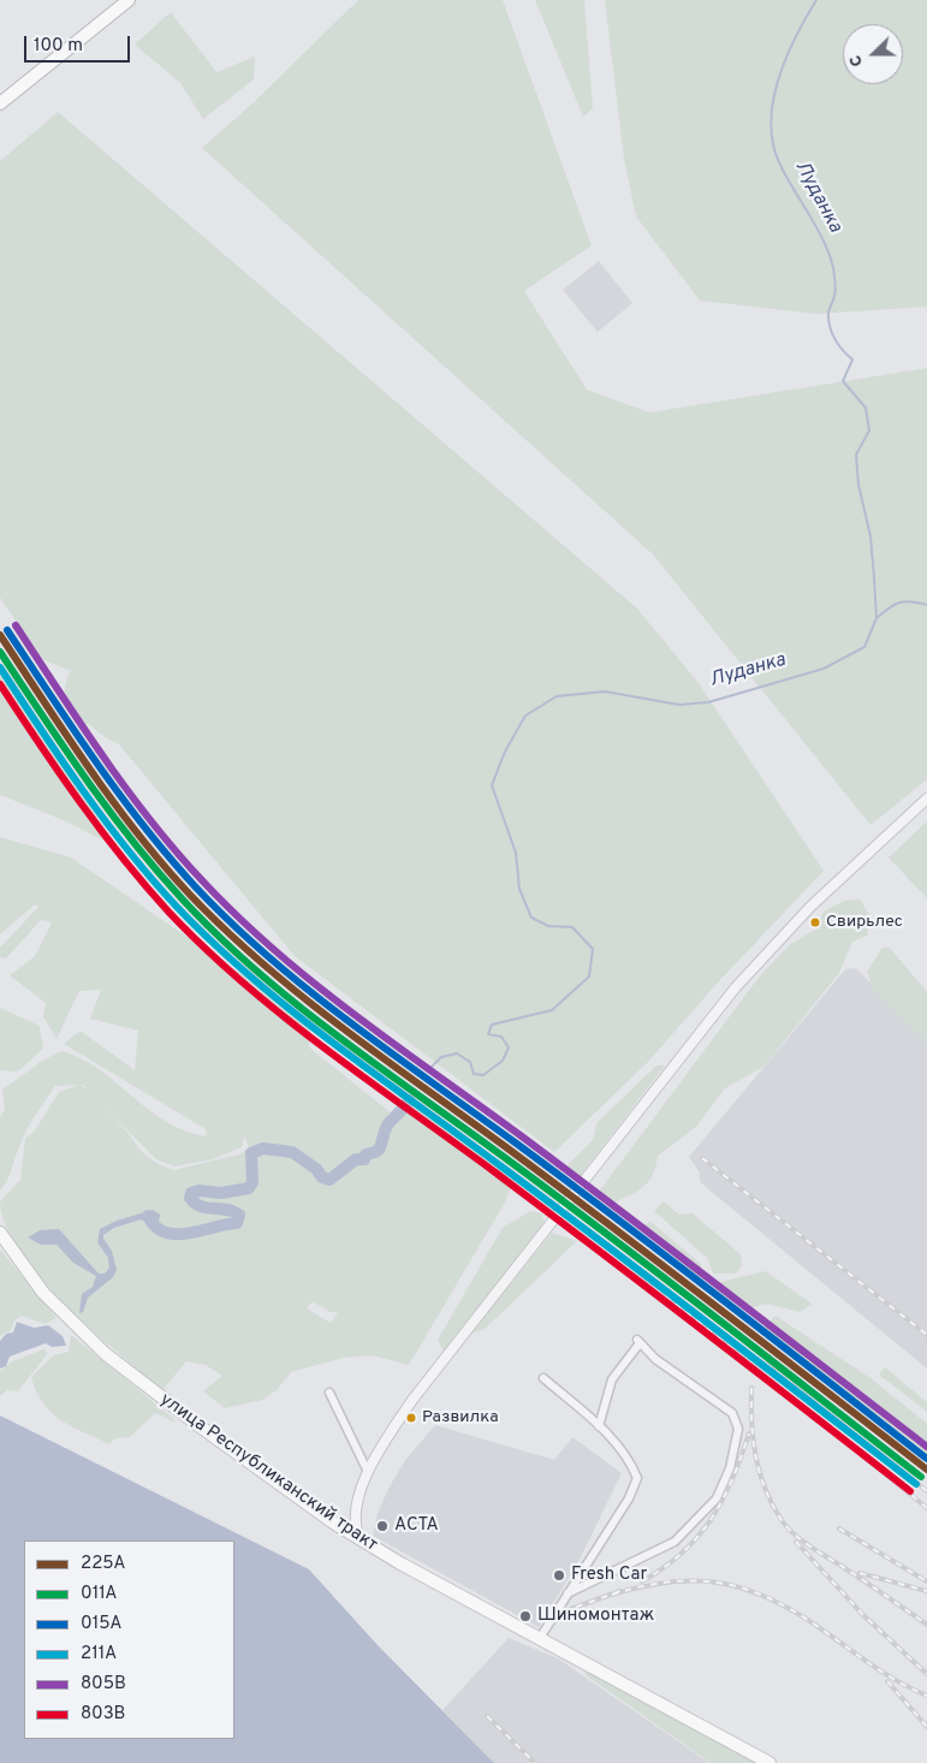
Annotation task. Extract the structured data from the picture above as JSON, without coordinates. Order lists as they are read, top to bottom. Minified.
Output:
{"streets":{"main road":["улица Республиканский тракт"]},"water":["Луданка"],"places":["Свирьлес","Развилка","АСТА","Fresh Car","Шиномонтаж"],"lines":["transit line 805В","transit line 015А","transit line 225А","transit line 011А","transit line 211А","transit line 803В"],"legend":["225А","011А","015А","211А","805В","803В"],"scale_bar":"100 m","north":"left"}
